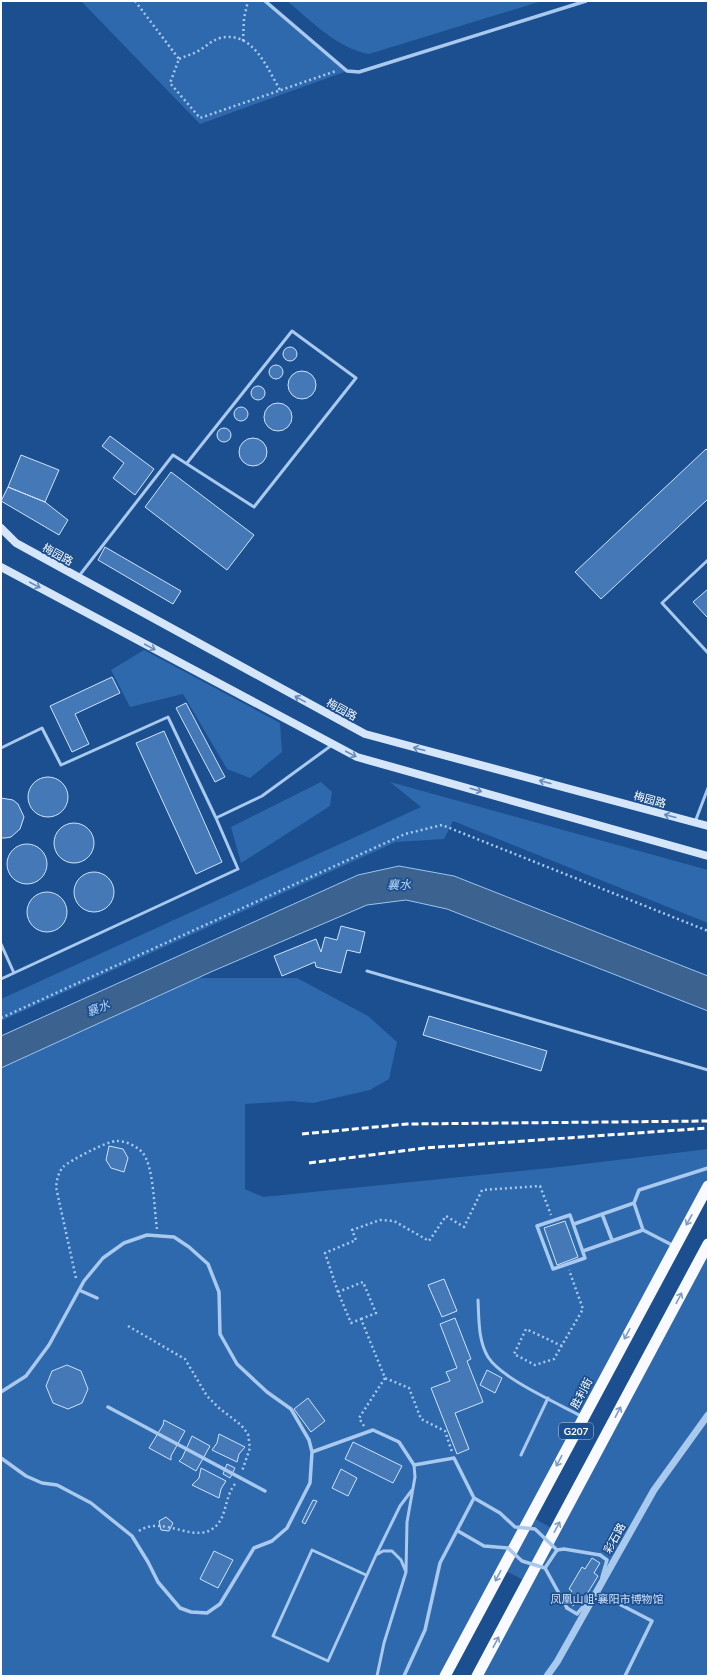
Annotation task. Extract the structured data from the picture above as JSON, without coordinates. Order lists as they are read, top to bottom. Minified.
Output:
{"streets":{"highway":["胜利街","G207"],"main road":["梅园路"],"street":["彩石路"]},"water":["襄水"],"parks":["凤凰山岨·襄阳市博物馆"]}
